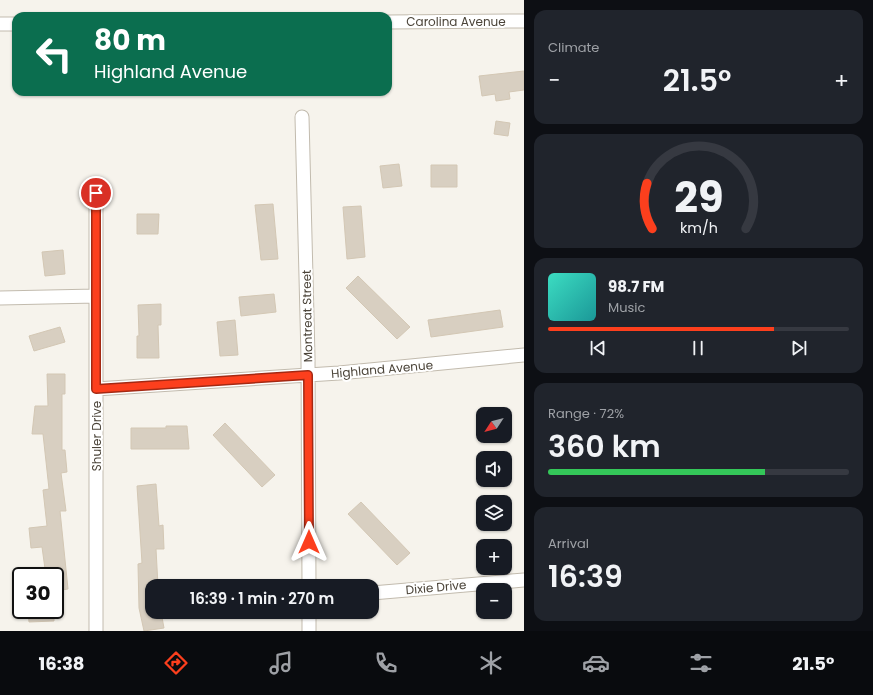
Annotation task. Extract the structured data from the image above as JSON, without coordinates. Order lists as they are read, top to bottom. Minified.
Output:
{"streets":{"street":["Carolina Avenue","Montreat Street","Highland Avenue","Shuler Drive","Dixie Drive"]},"crossings":[["Montreat Street","Highland Avenue"],["Highland Avenue","Shuler Drive"]],"north":"bottom left","page":{"tile":["Climate",["Range · 72%","360 km"],["Arrival","16:39"]],"turn":["80 m","Highland Avenue"],"heat":["−","21.5°","+"],"song":["98.7 FM","Music"],"map_buttons":["+","−"],"limit":"30","trip":"16:39 · 1 min · 270 m","tabs":["16:38","21.5°"],"gauge":["29","km/h"]}}
